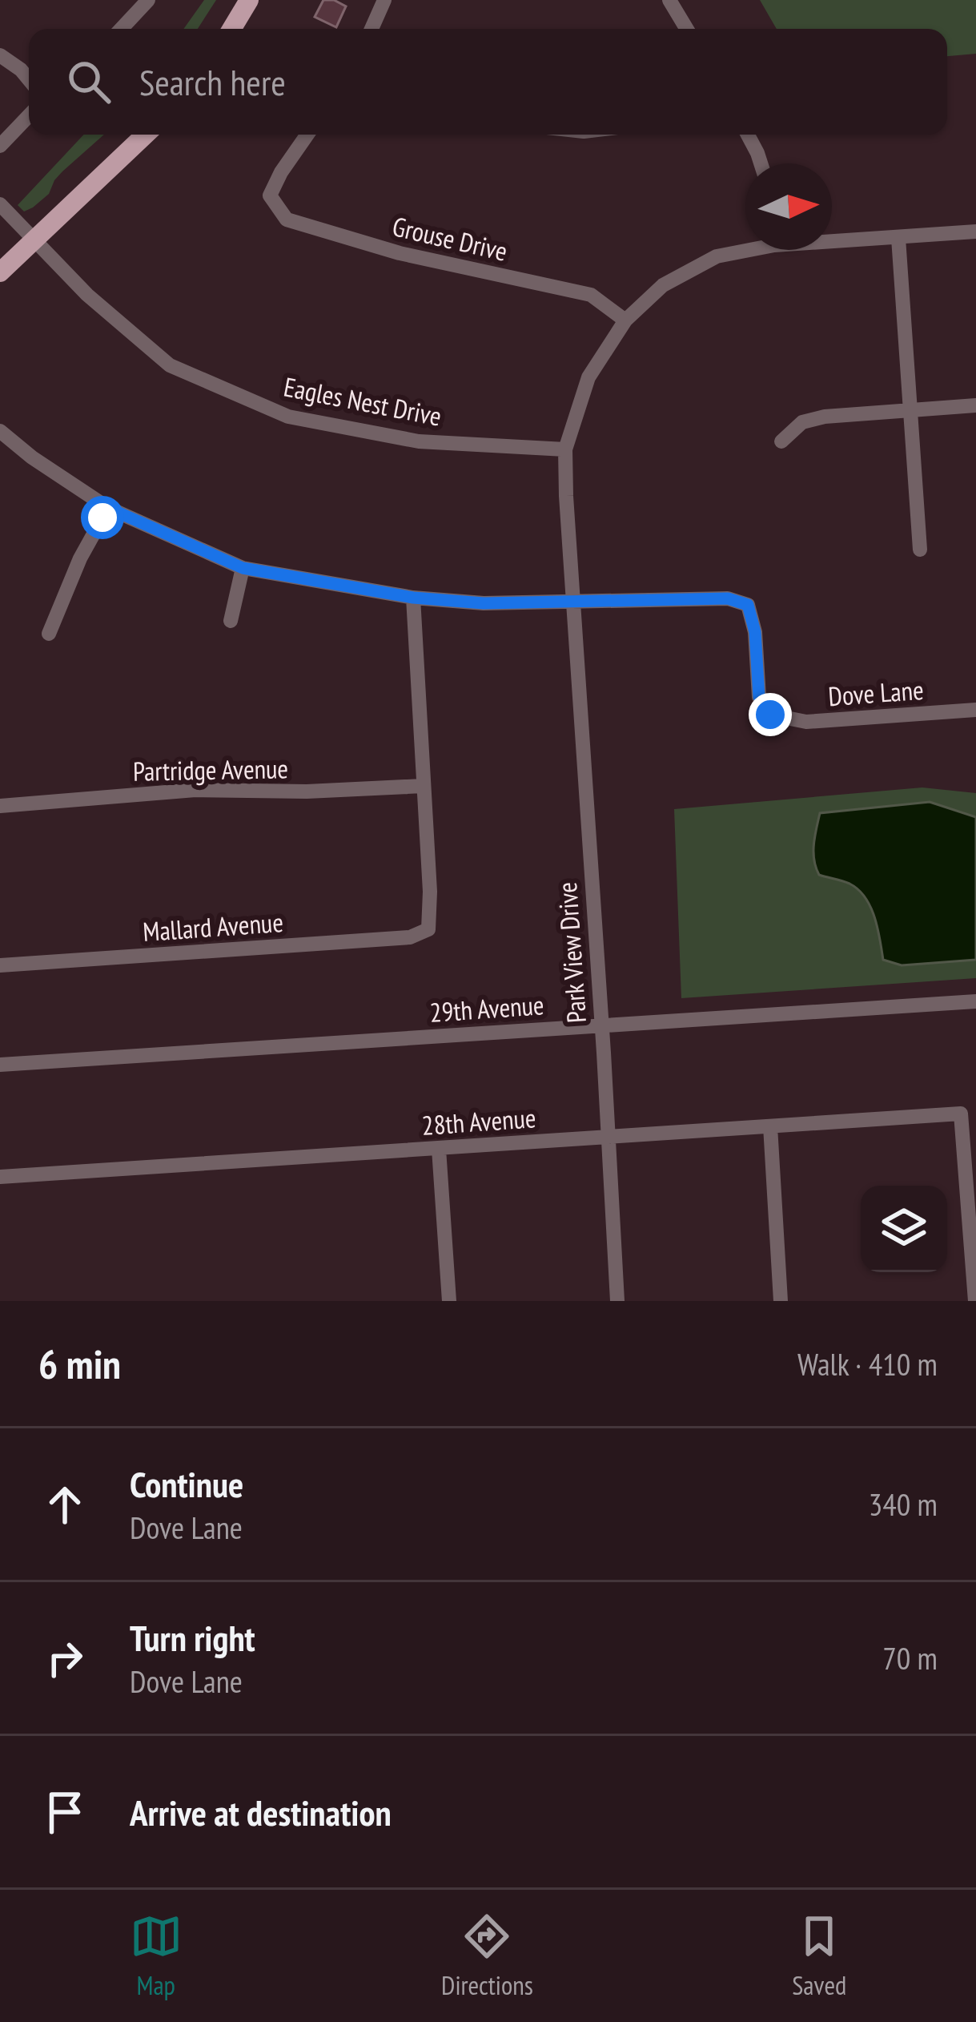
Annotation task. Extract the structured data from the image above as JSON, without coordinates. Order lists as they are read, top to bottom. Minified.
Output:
{"streets":{"street":["Grouse Drive","Eagles Nest Drive","Dove Lane","Partridge Avenue","Mallard Avenue","Park View Drive","29th Avenue","28th Avenue"]},"crossings":[["Eagles Nest Drive","Park View Drive"],["Dove Lane","Park View Drive"],["Partridge Avenue","Mallard Avenue"],["Park View Drive","29th Avenue"],["Park View Drive","28th Avenue"]],"north":"right","page":{"search":"Search here","heading":["6 min","Walk · 410 m"],"list":[["Continue","Dove Lane","340 m"],["Turn right","Dove Lane","70 m"],"Arrive at destination"],"nav":["Map","Directions","Saved"]}}
